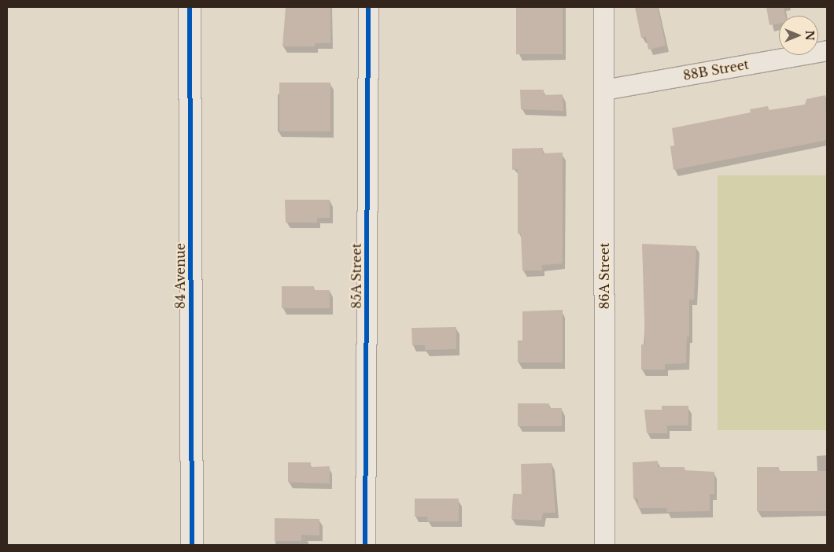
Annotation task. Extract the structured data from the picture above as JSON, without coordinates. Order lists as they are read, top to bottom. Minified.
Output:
{"streets":{"street":["88B Street","84 Avenue","85A Street","86A Street"]},"crossings":[["88B Street","86A Street"]],"north":"right"}
